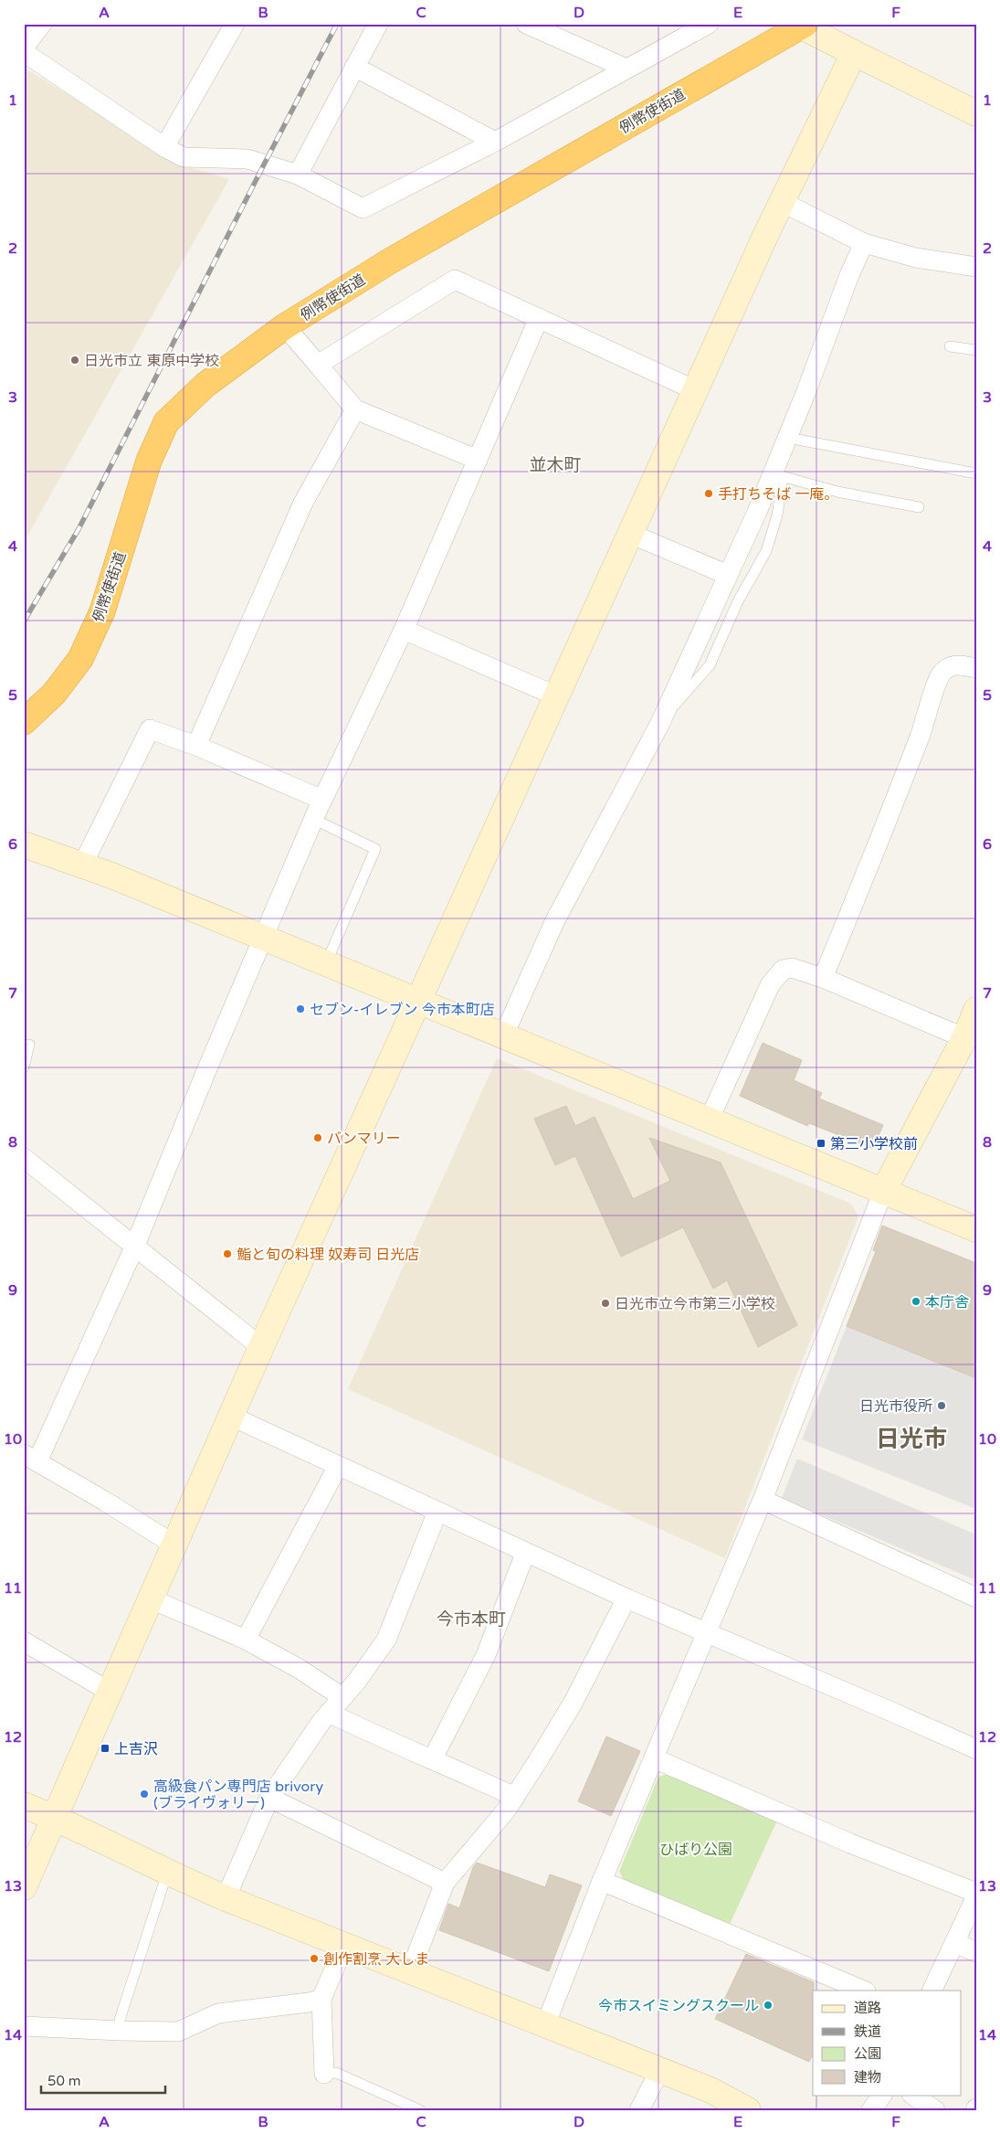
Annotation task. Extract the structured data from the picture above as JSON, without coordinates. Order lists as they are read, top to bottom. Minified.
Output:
{"streets":{"highway":["例幣使街道"]},"districts":["並木町","日光市","今市本町"],"parks":["ひばり公園"],"places":{"other":["日光市立 東原中学校","手打ちそば 一庵。","セブン-イレブン 今市本町店","バンマリー","鮨と旬の料理 奴寿司 日光店","本庁舎","日光市立今市第三小学校","日光市役所","高級食パン専門店 brivory (ブライヴォリー)","創作割烹 大しま","今市スイミングスクール"],"transit":["第三小学校前","上吉沢"]},"legend":["道路","鉄道","公園","建物"],"scale_bar":"50 m","grid":{"columns":["A","B","C","D","E","F"],"rows":["1","2","3","4","5","6","7","8","9","10","11","12","13","14"]}}
